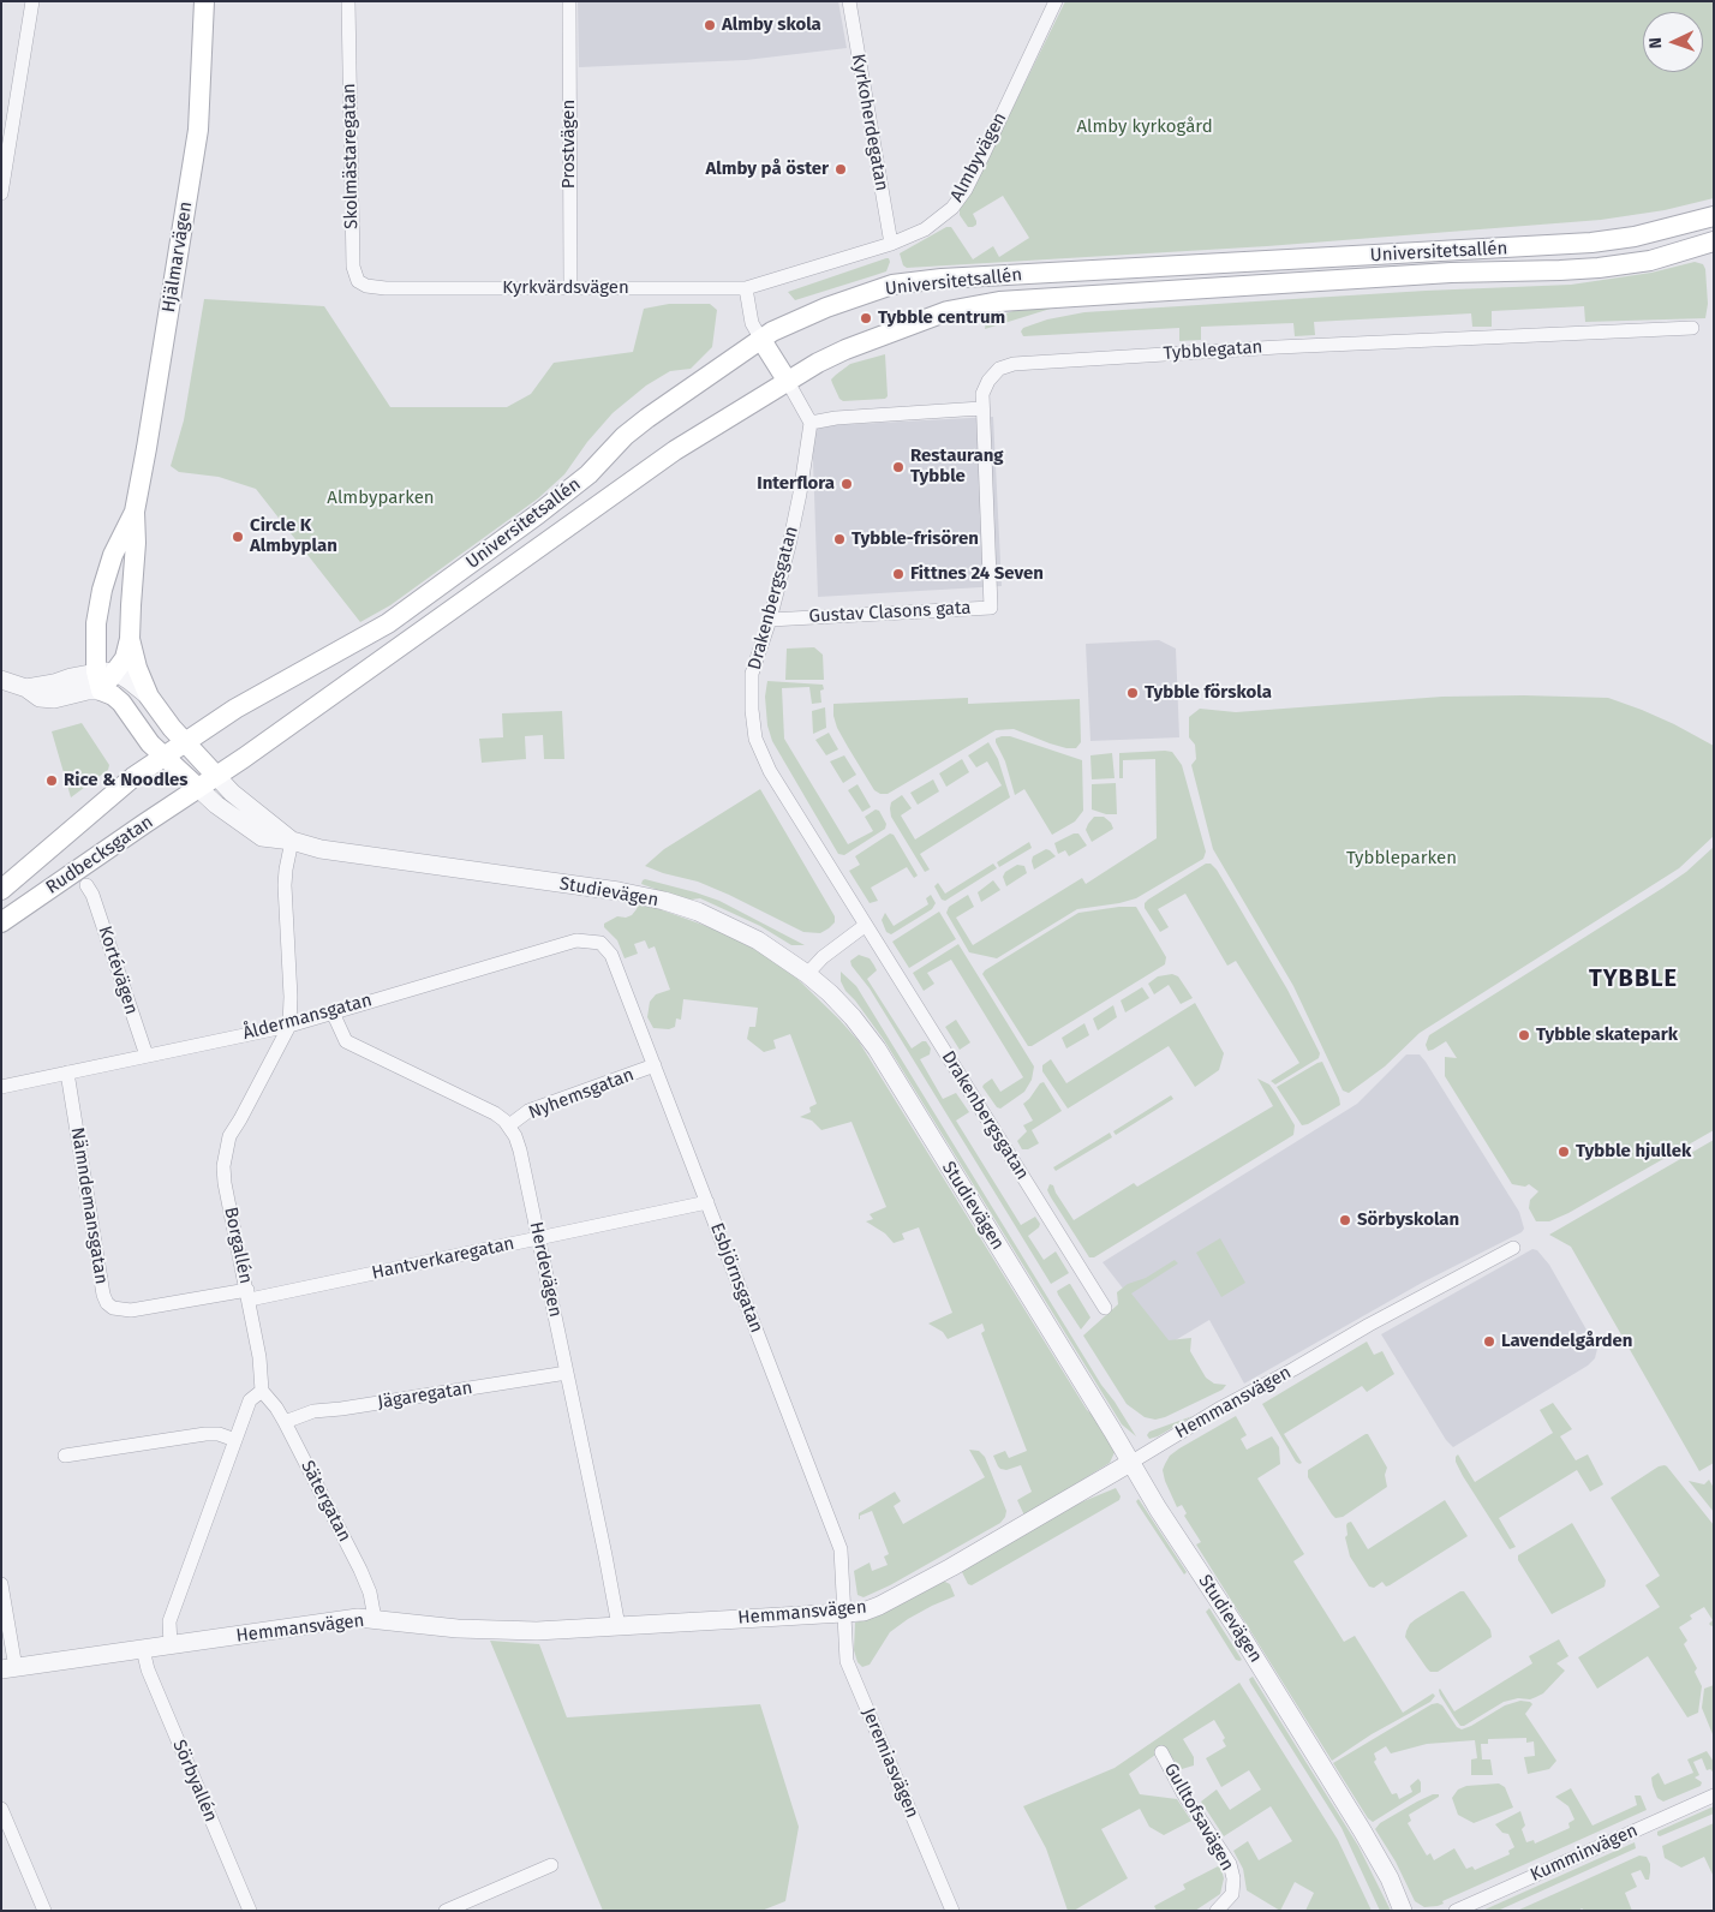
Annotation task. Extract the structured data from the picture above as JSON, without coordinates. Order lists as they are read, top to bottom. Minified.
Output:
{"streets":{"main road":["Universitetsallén","Hjälmarvägen","Rudbecksgatan","Studievägen"],"street":["Kyrkoherdegatan","Prostvägen","Skolmästaregatan","Almbyvägen","Kyrkvärdsvägen","Tybblegatan","Drakenbergsgatan","Gustav Clasons gata","Kortévägen","Åldermansgatan","Nyhemsgatan","Nämndemansgatan","Borgallén","Hantverkaregatan","Herdevägen","Esbjörnsgatan","Jägaregatan","Hemmansvägen","Sätergatan","Jeremiasvägen","Sörbyallén","Gulltofsavägen","Kumminvägen"]},"crossings":[["Kyrkoherdegatan","Almbyvägen"],["Prostvägen","Kyrkvärdsvägen"],["Skolmästaregatan","Kyrkvärdsvägen"],["Almbyvägen","Kyrkvärdsvägen"],["Universitetsallén","Rudbecksgatan"],["Universitetsallén","Studievägen"],["Tybblegatan","Gustav Clasons gata"],["Drakenbergsgatan","Gustav Clasons gata"],["Rudbecksgatan","Studievägen"],["Studievägen","Borgallén"],["Studievägen","Hemmansvägen"],["Kortévägen","Åldermansgatan"],["Åldermansgatan","Nämndemansgatan"],["Åldermansgatan","Borgallén"],["Åldermansgatan","Esbjörnsgatan"],["Nyhemsgatan","Herdevägen"],["Nyhemsgatan","Esbjörnsgatan"],["Nämndemansgatan","Borgallén"],["Nämndemansgatan","Hantverkaregatan"],["Borgallén","Hantverkaregatan"],["Borgallén","Sätergatan"],["Hantverkaregatan","Herdevägen"],["Hantverkaregatan","Esbjörnsgatan"],["Herdevägen","Jägaregatan"],["Herdevägen","Hemmansvägen"],["Esbjörnsgatan","Hemmansvägen"],["Esbjörnsgatan","Jeremiasvägen"],["Jägaregatan","Sätergatan"],["Hemmansvägen","Sätergatan"],["Hemmansvägen","Jeremiasvägen"],["Hemmansvägen","Sörbyallén"]],"districts":["TYBBLE"],"parks":["Almby kyrkogård","Almbyparken","Tybbleparken"],"places":["Almby skola","Almby på öster","Tybble centrum","Restaurang Tybble","Interflora","Circle K Almbyplan","Tybble-frisören","Fittnes 24 Seven","Tybble förskola","Rice & Noodles","Tybble skatepark","Tybble hjullek","Sörbyskolan","Lavendelgården"],"north":"left"}
